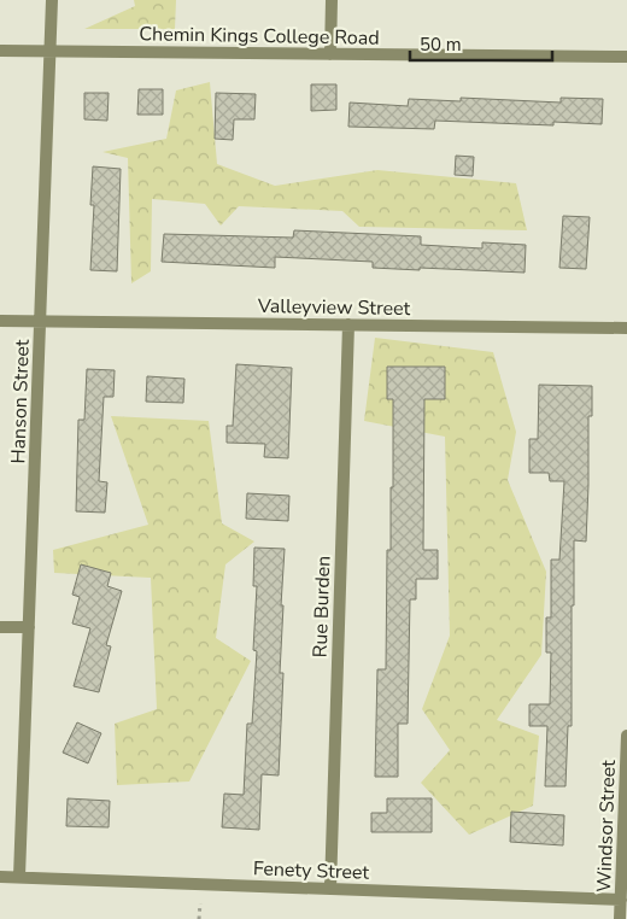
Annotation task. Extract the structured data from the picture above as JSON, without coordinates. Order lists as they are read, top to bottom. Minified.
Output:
{"streets":{"street":["Chemin Kings College Road","Valleyview Street","Hanson Street","Rue Burden","Windsor Street","Fenety Street"]},"crossings":[["Chemin Kings College Road","Hanson Street"],["Valleyview Street","Hanson Street"],["Valleyview Street","Rue Burden"],["Hanson Street","Fenety Street"],["Rue Burden","Fenety Street"],["Windsor Street","Fenety Street"]],"scale_bar":"50 m"}
